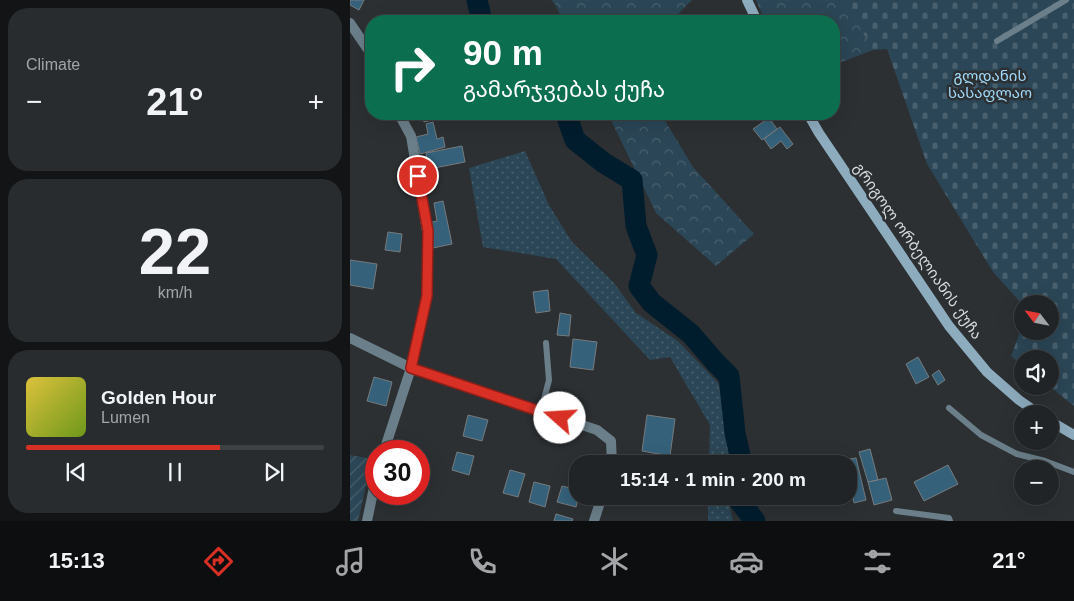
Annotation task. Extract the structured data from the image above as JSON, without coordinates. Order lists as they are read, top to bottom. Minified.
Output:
{"streets":{"main road":["გრიგოლ ორბელიანის ქუჩა"]},"parks":["გლდანის სასაფლაო"],"north":"top left","page":{"tile":["Climate",["22","km/h"]],"turn":["90 m","გამარჯვებას ქუჩა"],"heat":["−","21°","+"],"map_buttons":["+","−"],"song":["Golden Hour","Lumen"],"limit":"30","trip":"15:14 · 1 min · 200 m","tabs":["15:13","21°"]}}
